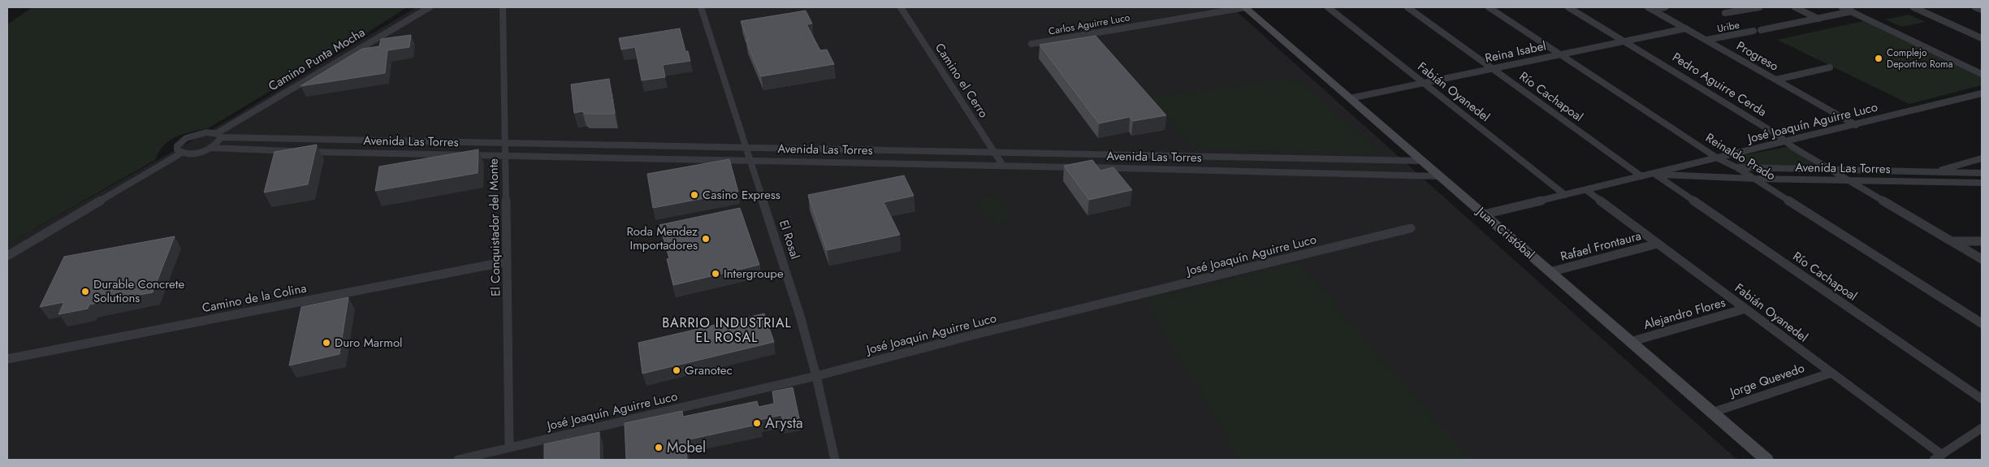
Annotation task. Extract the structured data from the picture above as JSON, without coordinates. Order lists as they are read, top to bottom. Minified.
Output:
{"streets":{"street":["Carlos Aguirre Luco","Uribe","Reina Isabel","Progreso","Camino Punta Mocha","Camino el Cerro","Pedro Aguirre Cerda","Fabián Oyanedel","Río Cachapoal","José Joaquín Aguirre Luco","Avenida Las Torres","Reinaldo Prado","El Conquistador del Monte","Juan Cristóbal","El Rosal","Rafael Frontaura","Camino de la Colina","Alejandro Flores","Jorge Quevedo"]},"crossings":[["Carlos Aguirre Luco","Juan Cristóbal"],["Uribe","Progreso"],["Reina Isabel","Progreso"],["Reina Isabel","Pedro Aguirre Cerda"],["Reina Isabel","Fabián Oyanedel"],["Reina Isabel","Río Cachapoal"],["Reina Isabel","Reinaldo Prado"],["Reina Isabel","Juan Cristóbal"],["Progreso","José Joaquín Aguirre Luco"],["Camino Punta Mocha","Avenida Las Torres"],["Camino el Cerro","Avenida Las Torres"],["Pedro Aguirre Cerda","José Joaquín Aguirre Luco"],["Pedro Aguirre Cerda","Avenida Las Torres"],["Fabián Oyanedel","José Joaquín Aguirre Luco"],["Fabián Oyanedel","Rafael Frontaura"],["Fabián Oyanedel","Alejandro Flores"],["Fabián Oyanedel","Jorge Quevedo"],["Río Cachapoal","José Joaquín Aguirre Luco"],["Río Cachapoal","Avenida Las Torres"],["José Joaquín Aguirre Luco","Avenida Las Torres"],["José Joaquín Aguirre Luco","Reinaldo Prado"],["José Joaquín Aguirre Luco","El Conquistador del Monte"],["José Joaquín Aguirre Luco","Juan Cristóbal"],["José Joaquín Aguirre Luco","El Rosal"],["Avenida Las Torres","Reinaldo Prado"],["Avenida Las Torres","El Conquistador del Monte"],["Avenida Las Torres","Juan Cristóbal"],["Avenida Las Torres","El Rosal"],["El Conquistador del Monte","Camino de la Colina"],["Juan Cristóbal","Rafael Frontaura"],["Juan Cristóbal","Alejandro Flores"],["Juan Cristóbal","Jorge Quevedo"]],"districts":["BARRIO INDUSTRIAL EL ROSAL"],"places":["Complejo Deportivo Roma","Casino Express","Roda Mendez Importadores","Intergroupe","Durable Concrete Solutions","Duro Marmol","Granotec","Arysta","Mobel"]}
